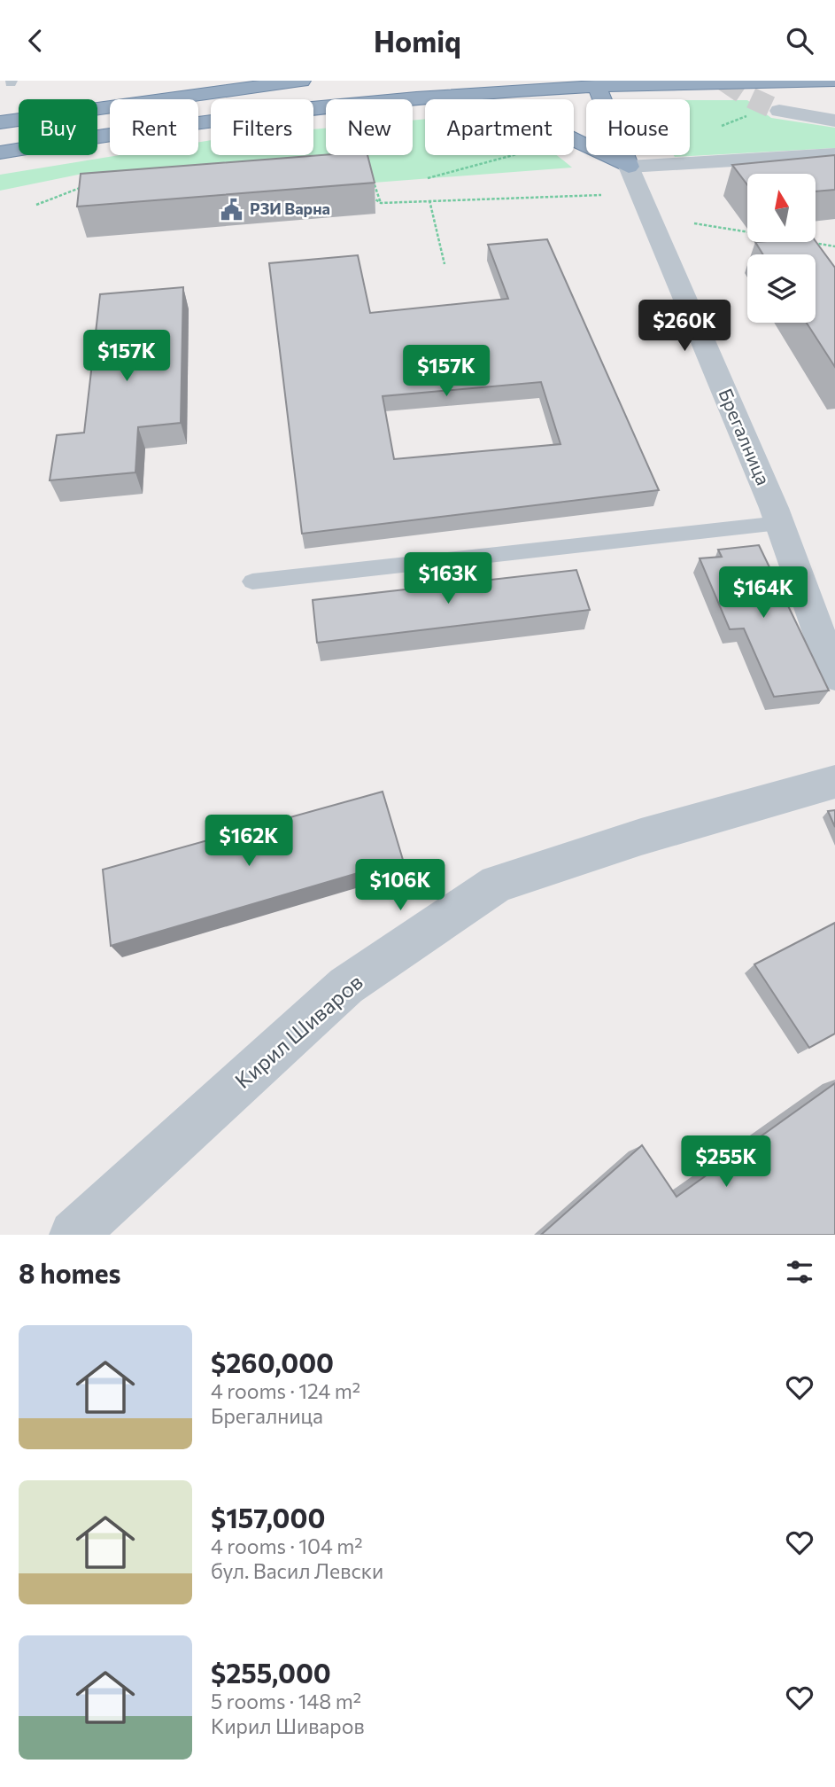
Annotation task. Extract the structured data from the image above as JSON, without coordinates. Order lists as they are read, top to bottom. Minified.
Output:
{"streets":{"street":["Брегалница","Кирил Шиваров"]},"places":{"public building":["РЗИ Варна"]},"north":"top","page":{"header":"Homiq","chip":["Buy","Rent","Filters","New","Apartment","House"],"price":["$260K","$157K","$157K","$163K","$164K","$162K","$106K","$255K"],"heading":"8 homes","list":[{"name":"$260,000","note":"4 rooms · 124 m² · Брегалница"},{"name":"$157,000","note":"4 rooms · 104 m² · бул. Васил Левски"},{"name":"$255,000","note":"5 rooms · 148 m² · Кирил Шиваров"}]}}
